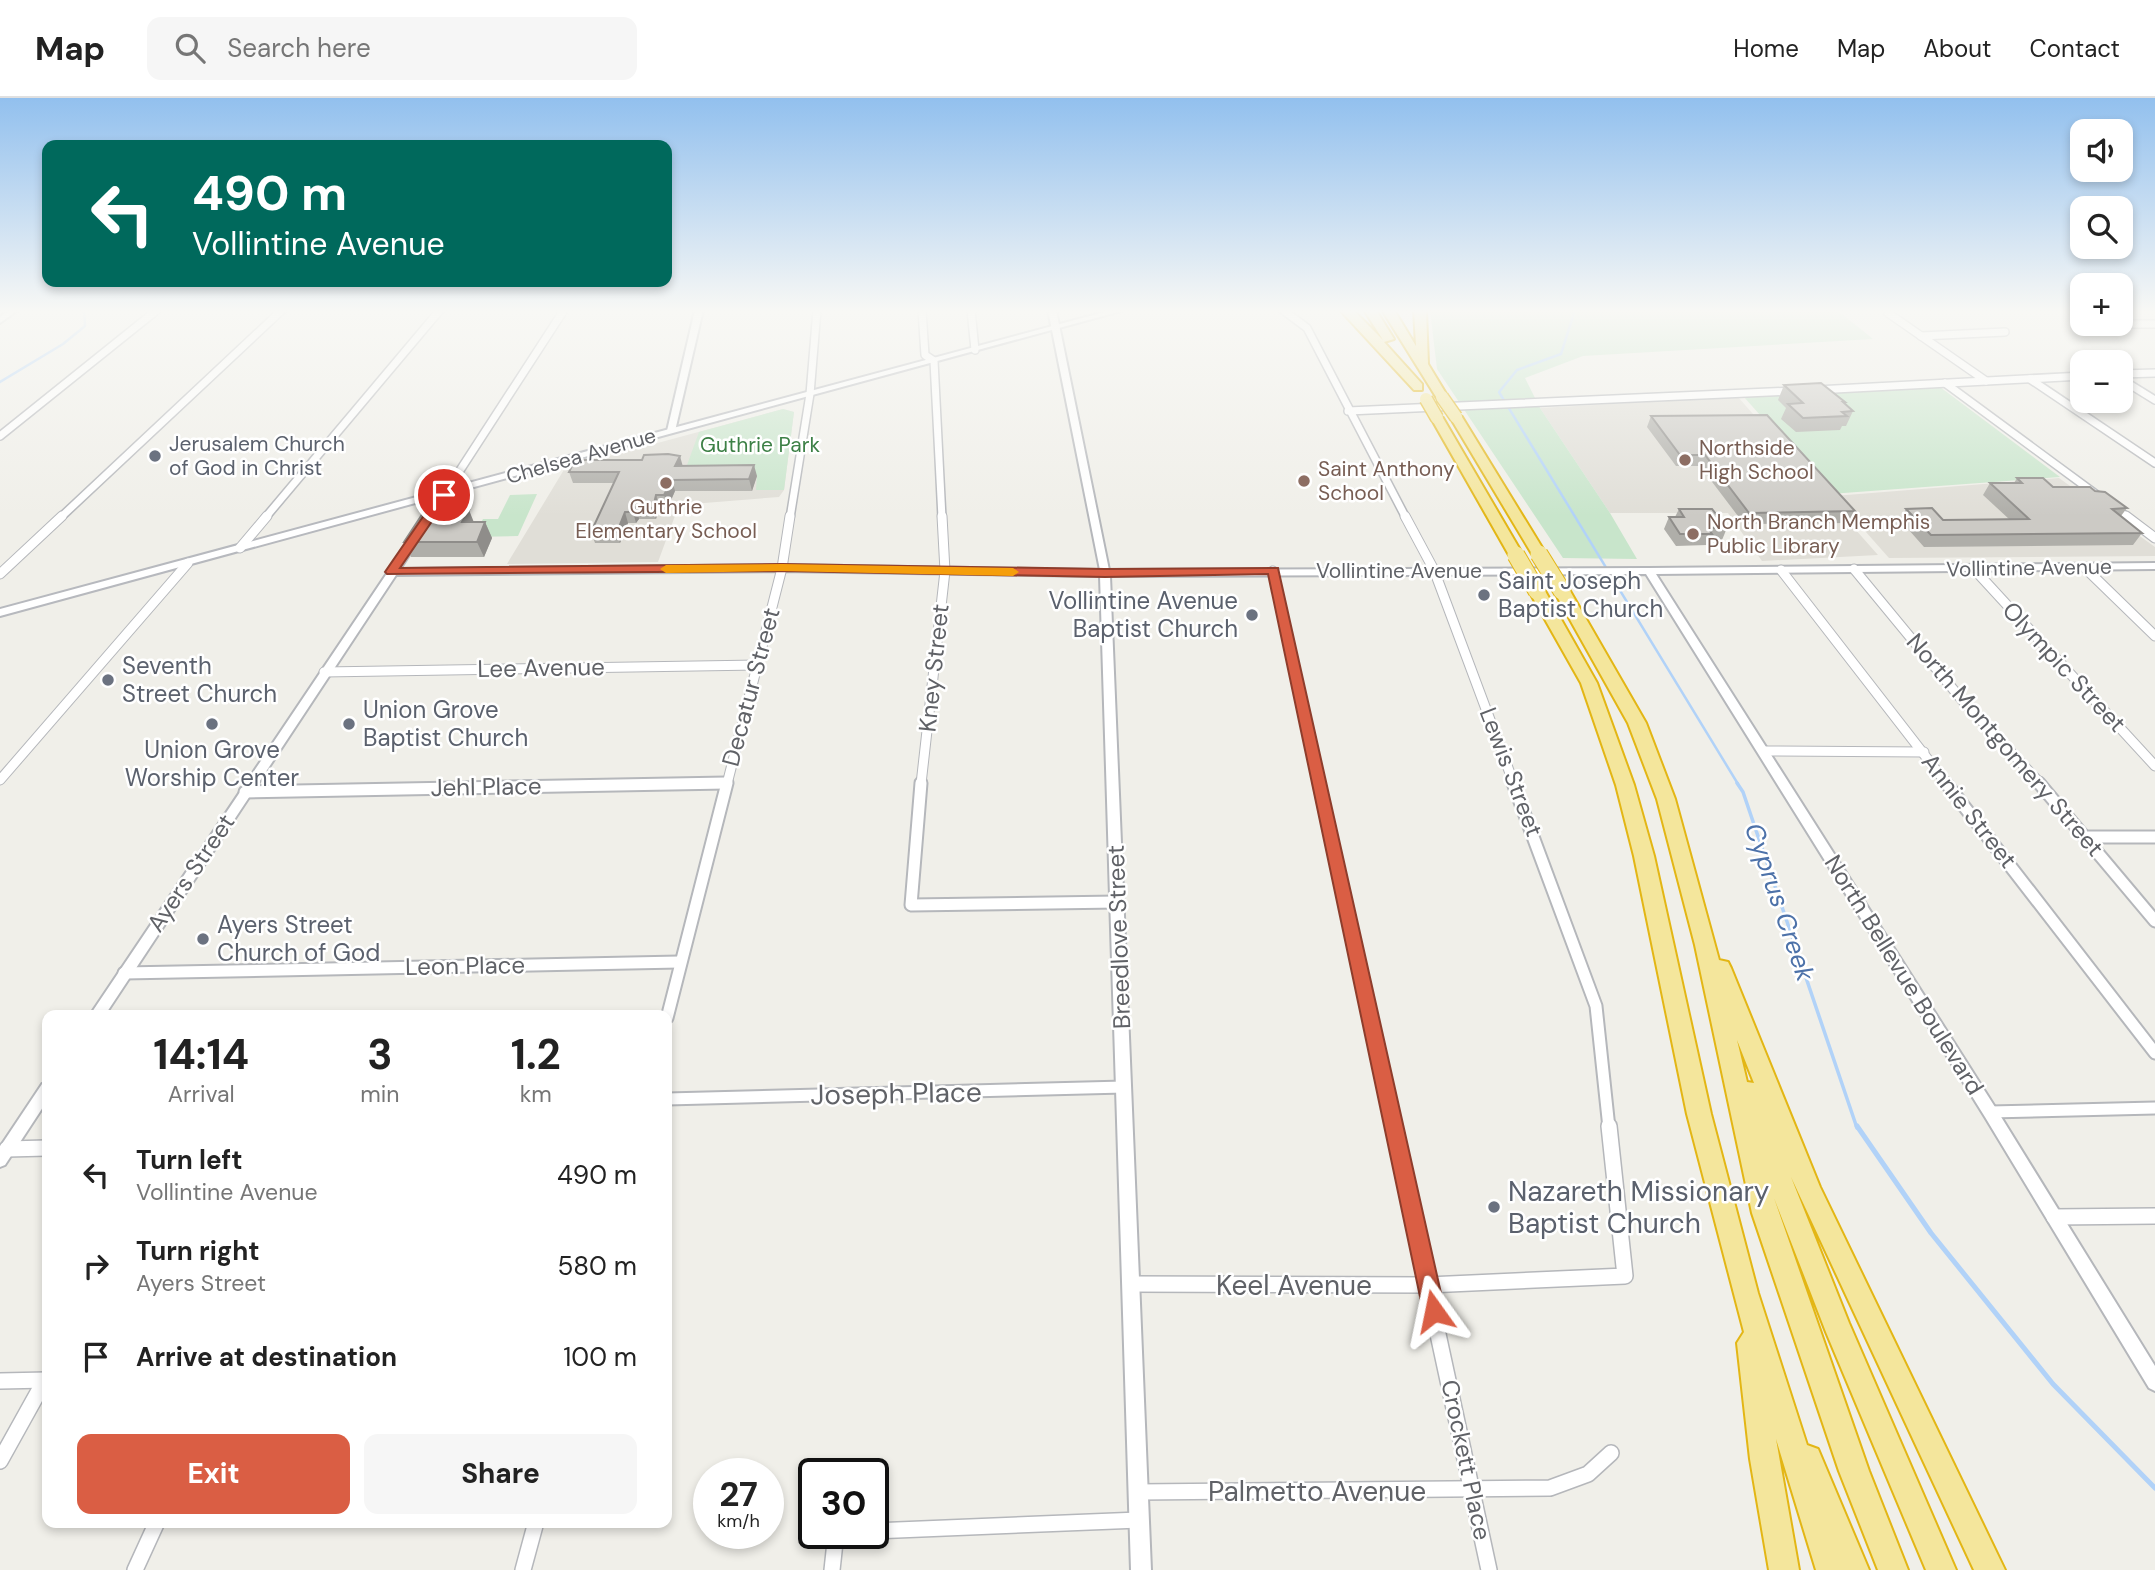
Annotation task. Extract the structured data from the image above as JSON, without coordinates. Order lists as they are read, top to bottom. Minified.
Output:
{"streets":{"main road":["Chelsea Avenue"],"street":["Vollintine Avenue","Olympic Street","Lee Avenue","Kney Street","Decatur Street","North Montgomery Street","Lewis Street","Jehl Place","Annie Street","Ayers Street","Breedlove Street","Leon Place","North Bellevue Boulevard","Joseph Place","Keel Avenue","Crockett Place","Palmetto Avenue"]},"crossings":[["Chelsea Avenue","Decatur Street"],["Chelsea Avenue","Ayers Street"],["Vollintine Avenue","Olympic Street"],["Vollintine Avenue","Kney Street"],["Vollintine Avenue","Decatur Street"],["Vollintine Avenue","North Montgomery Street"],["Vollintine Avenue","Lewis Street"],["Vollintine Avenue","Annie Street"],["Vollintine Avenue","Ayers Street"],["Vollintine Avenue","Breedlove Street"],["Vollintine Avenue","North Bellevue Boulevard"],["Vollintine Avenue","Crockett Place"],["Lee Avenue","Decatur Street"],["Lee Avenue","Ayers Street"],["Kney Street","Breedlove Street"],["Decatur Street","Jehl Place"],["Decatur Street","Leon Place"],["Lewis Street","Keel Avenue"],["Jehl Place","Ayers Street"],["Ayers Street","Leon Place"],["Breedlove Street","Joseph Place"],["Breedlove Street","Keel Avenue"],["Breedlove Street","Palmetto Avenue"],["Keel Avenue","Crockett Place"],["Crockett Place","Palmetto Avenue"]],"water":["Cyprus Creek"],"parks":["Guthrie Park"],"places":["Jerusalem Church of God in Christ","Northside High School","Saint Anthony School","Guthrie Elementary School","North Branch Memphis Public Library","Saint Joseph Baptist Church","Vollintine Avenue Baptist Church","Seventh Street Church","Union Grove Worship Center","Union Grove Baptist Church","Ayers Street Church of God","Nazareth Missionary Baptist Church"],"page":{"header":"Map","search":"Search here","nav":["Home","Map","About","Contact"],"map_buttons":["+","−"],"turn":["490 m","Vollintine Avenue"],"eta":["14:14","Arrival","3","min","1.2","km"],"list":[{"name":"Turn left","note":"Vollintine Avenue","value":"490 m"},{"name":"Turn right","note":"Ayers Street","value":"580 m"},{"name":"Arrive at destination","value":"100 m"}],"buttons":["Exit","Share"],"speed":"27 km/h","limit":"30"}}
